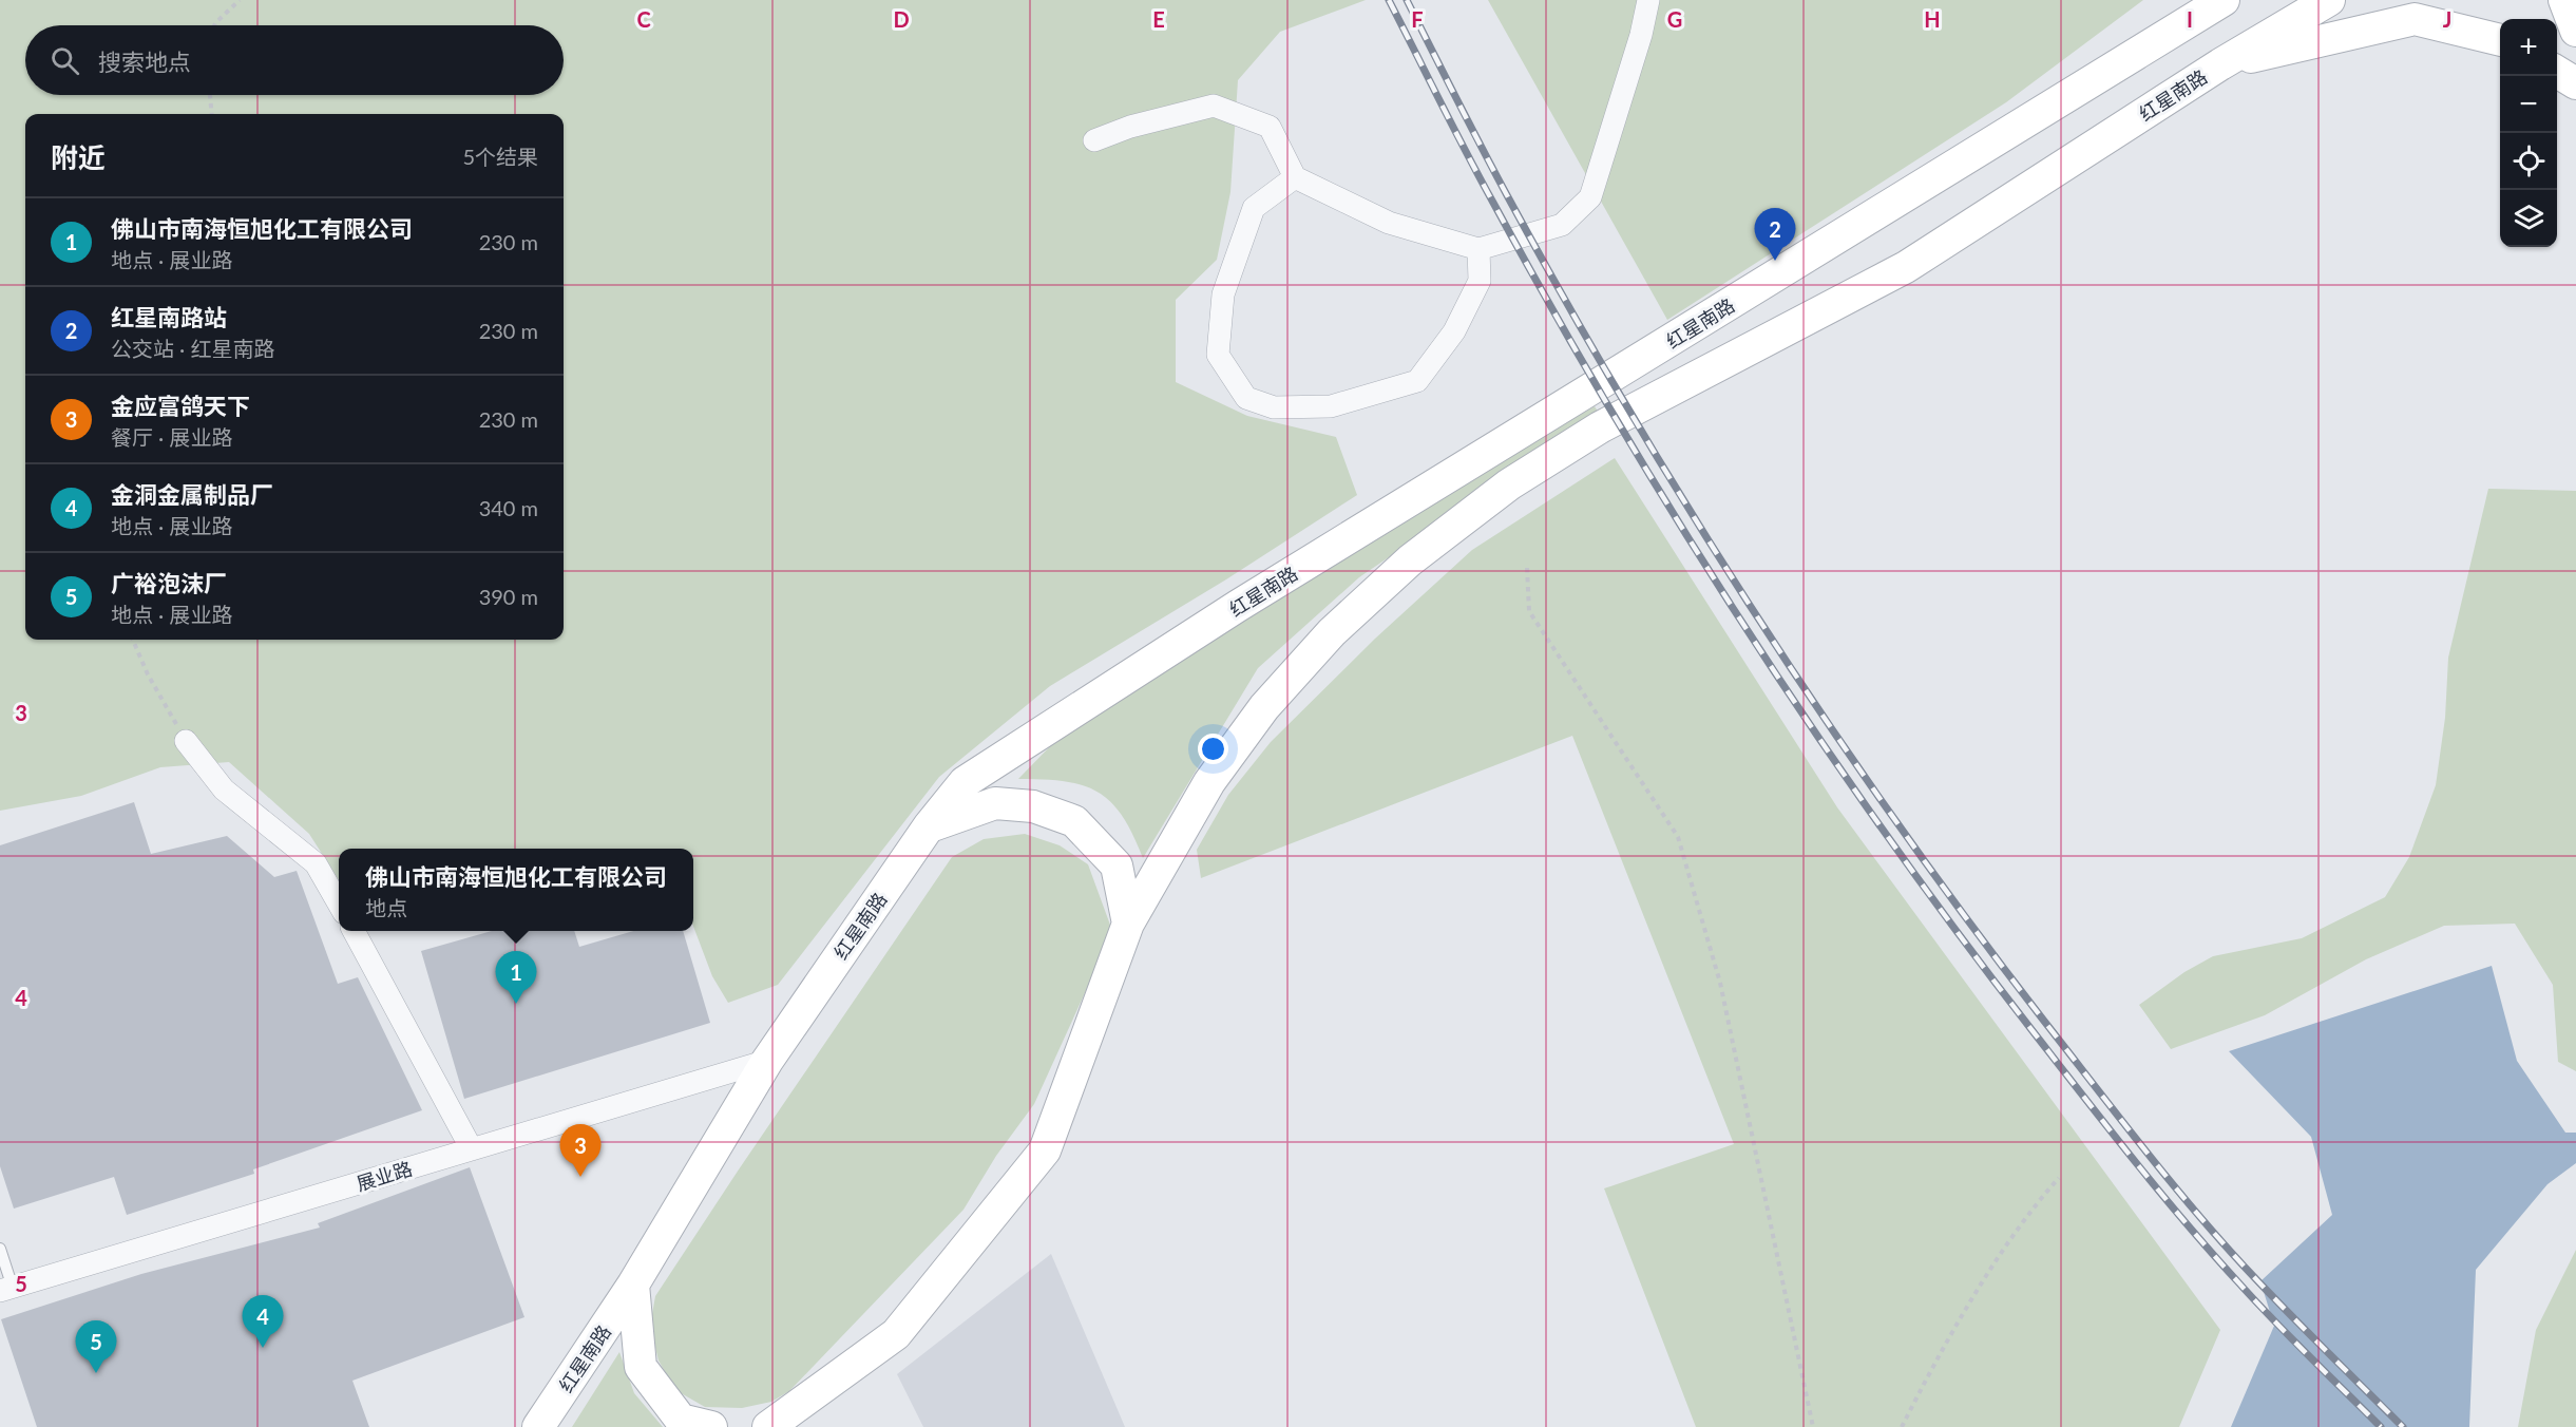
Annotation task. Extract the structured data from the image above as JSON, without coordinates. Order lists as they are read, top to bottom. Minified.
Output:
{"streets":{"main road":["红星南路"],"street":["展业路"]},"crossings":[["红星南路","展业路"]],"page":{"map_buttons":["+","−"],"search":"搜索地点","heading":["附近","5个结果"],"list":[{"mark":"1","name":"佛山市南海恒旭化工有限公司","note":"地点 · 展业路","value":"230 m"},{"mark":"2","name":"红星南路站","note":"公交站 · 红星南路","value":"230 m"},{"mark":"3","name":"金应富鸽天下","note":"餐厅 · 展业路","value":"230 m"},{"mark":"4","name":"金洞金属制品厂","note":"地点 · 展业路","value":"340 m"},{"mark":"5","name":"广裕泡沫厂","note":"地点 · 展业路","value":"390 m"}],"pins":["2","1","3","4","5"],"popup":["佛山市南海恒旭化工有限公司","地点"]},"grid":{"columns":["C","D","E","F","G","H","I","J"],"rows":["3","4","5"]}}
